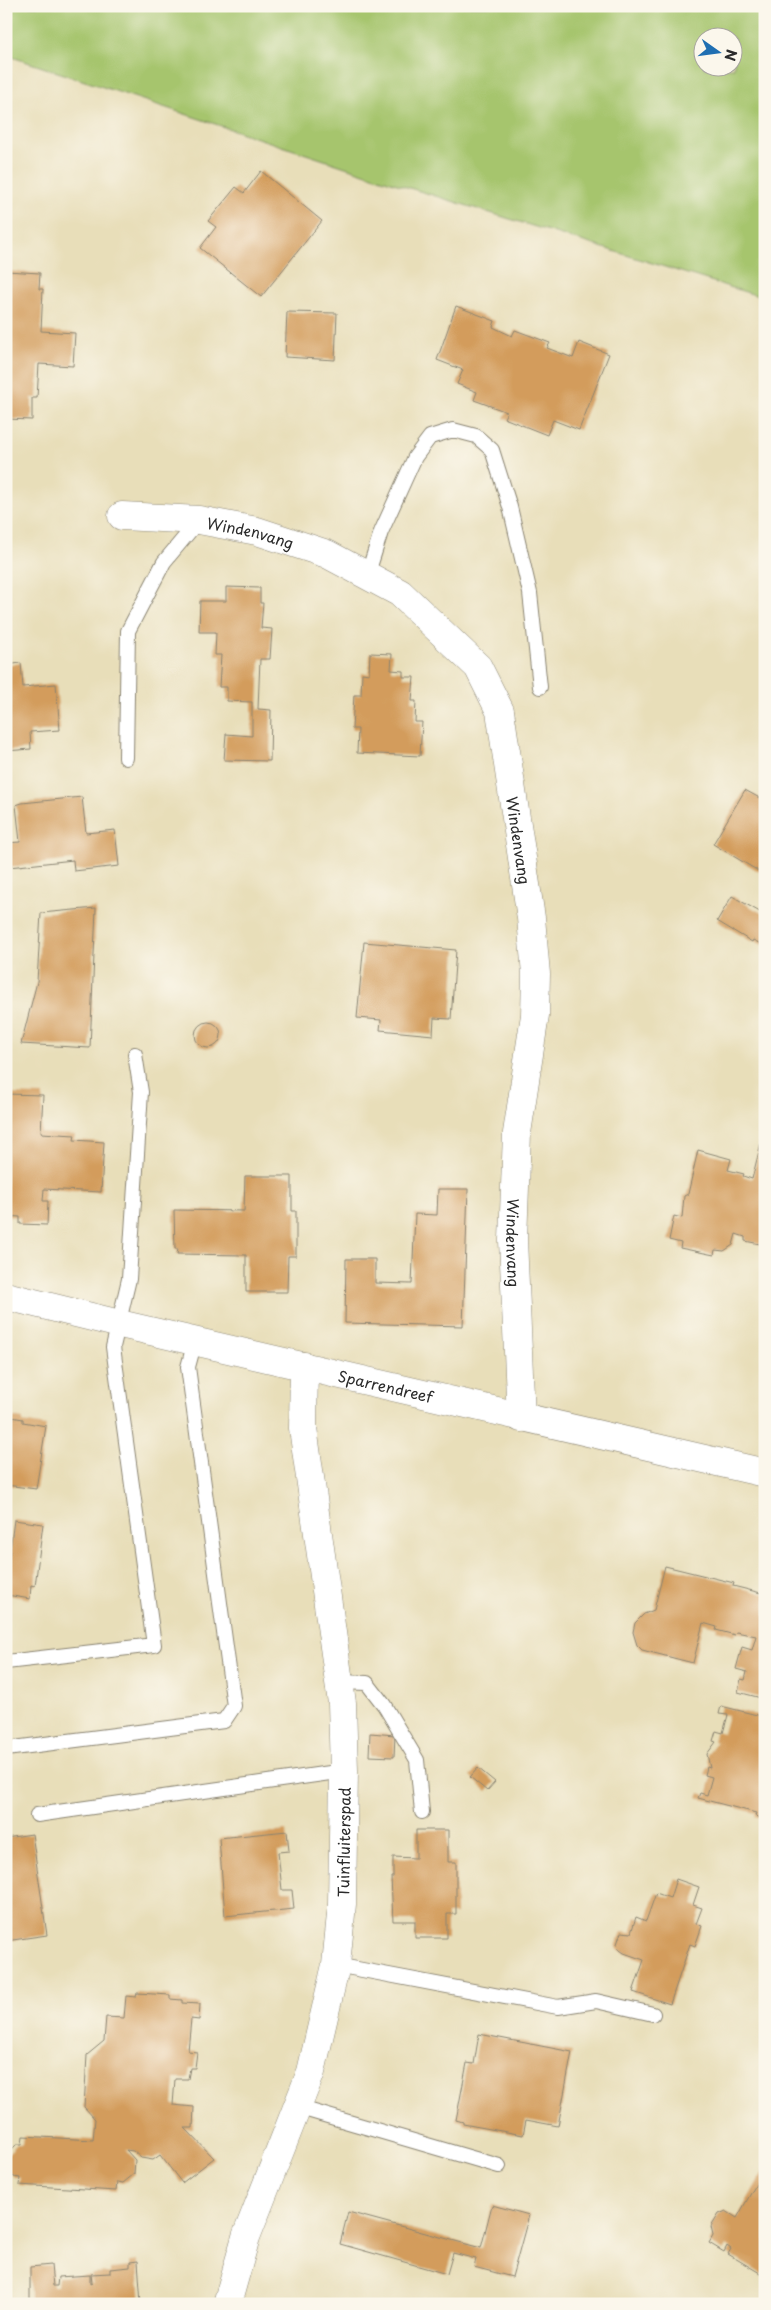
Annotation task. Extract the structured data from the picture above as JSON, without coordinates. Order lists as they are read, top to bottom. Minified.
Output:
{"streets":{"street":["Windenvang","Sparrendreef","Tuinfluiterspad"]},"crossings":[["Windenvang","Sparrendreef"],["Sparrendreef","Tuinfluiterspad"]],"north":"right"}
